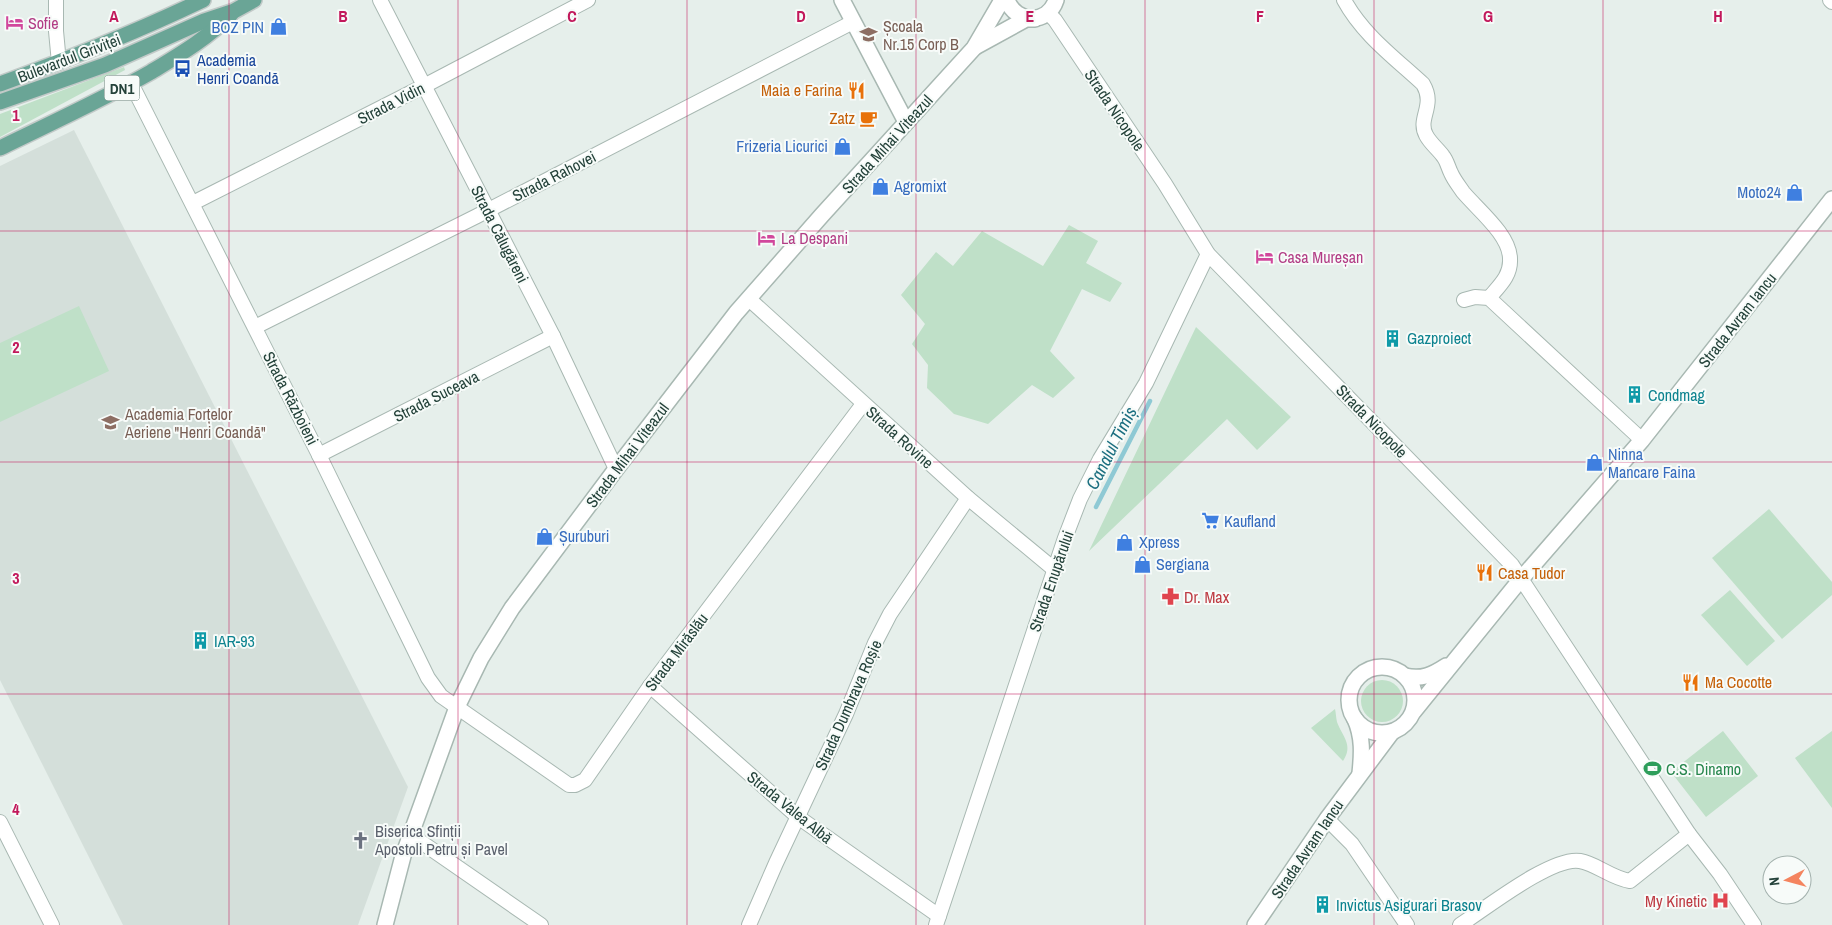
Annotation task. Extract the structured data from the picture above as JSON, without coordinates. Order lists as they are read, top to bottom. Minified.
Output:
{"streets":{"main road":["Bulevardul Griviței","DN1"],"street":["Strada Vidin","Strada Nicopole","Strada Mihai Viteazul","Strada Rahovei","Strada Călugăreni","Strada Avram Iancu","Strada Suceava","Strada Războieni","Strada Rovine","Strada Enupărului","Strada Mirăslău","Strada Dumbrava Roșie","Strada Valea Albă"]},"crossings":[["Bulevardul Griviței","Strada Războieni"],["Strada Vidin","Strada Călugăreni"],["Strada Vidin","Strada Războieni"],["Strada Nicopole","Strada Mihai Viteazul"],["Strada Nicopole","Strada Avram Iancu"],["Strada Nicopole","Strada Enupărului"],["Strada Mihai Viteazul","Strada Călugăreni"],["Strada Mihai Viteazul","Strada Războieni"],["Strada Mihai Viteazul","Strada Rovine"],["Strada Mihai Viteazul","Strada Mirăslău"],["Strada Rahovei","Strada Călugăreni"],["Strada Rahovei","Strada Războieni"],["Strada Călugăreni","Strada Suceava"],["Strada Suceava","Strada Războieni"],["Strada Războieni","Strada Mirăslău"],["Strada Rovine","Strada Enupărului"],["Strada Rovine","Strada Mirăslău"],["Strada Rovine","Strada Dumbrava Roșie"],["Strada Enupărului","Strada Valea Albă"],["Strada Mirăslău","Strada Valea Albă"],["Strada Dumbrava Roșie","Strada Valea Albă"]],"water":["Canalul Timiș"],"places":{"hotel":["Sofie","La Despani","Casa Mureșan"],"shop":["BOZ PIN","Frizeria Licurici","Agromixt","Moto24","Ninna Mancare Faina","Șuruburi","Xpress","Sergiana"],"school or university":["Școala Nr.15 Corp B","Academia Forțelor Aeriene \"Henri Coandă\""],"bus stop":["Academia Henri Coandă"],"restaurant":["Maia e Farina","Casa Tudor","Ma Cocotte"],"cafe":["Zatz"],"building":["Gazproiect","Condmag","IAR-93","Invictus Asigurari Brasov"],"supermarket":["Kaufland"],"pharmacy":["Dr. Max"],"sports":["C.S. Dinamo"],"church":["Biserica Sfinții Apostoli Petru și Pavel"],"hospital":["My Kinetic"]},"north":"left","grid":{"columns":["A","B","C","D","E","F","G","H"],"rows":["1","2","3","4"]}}
